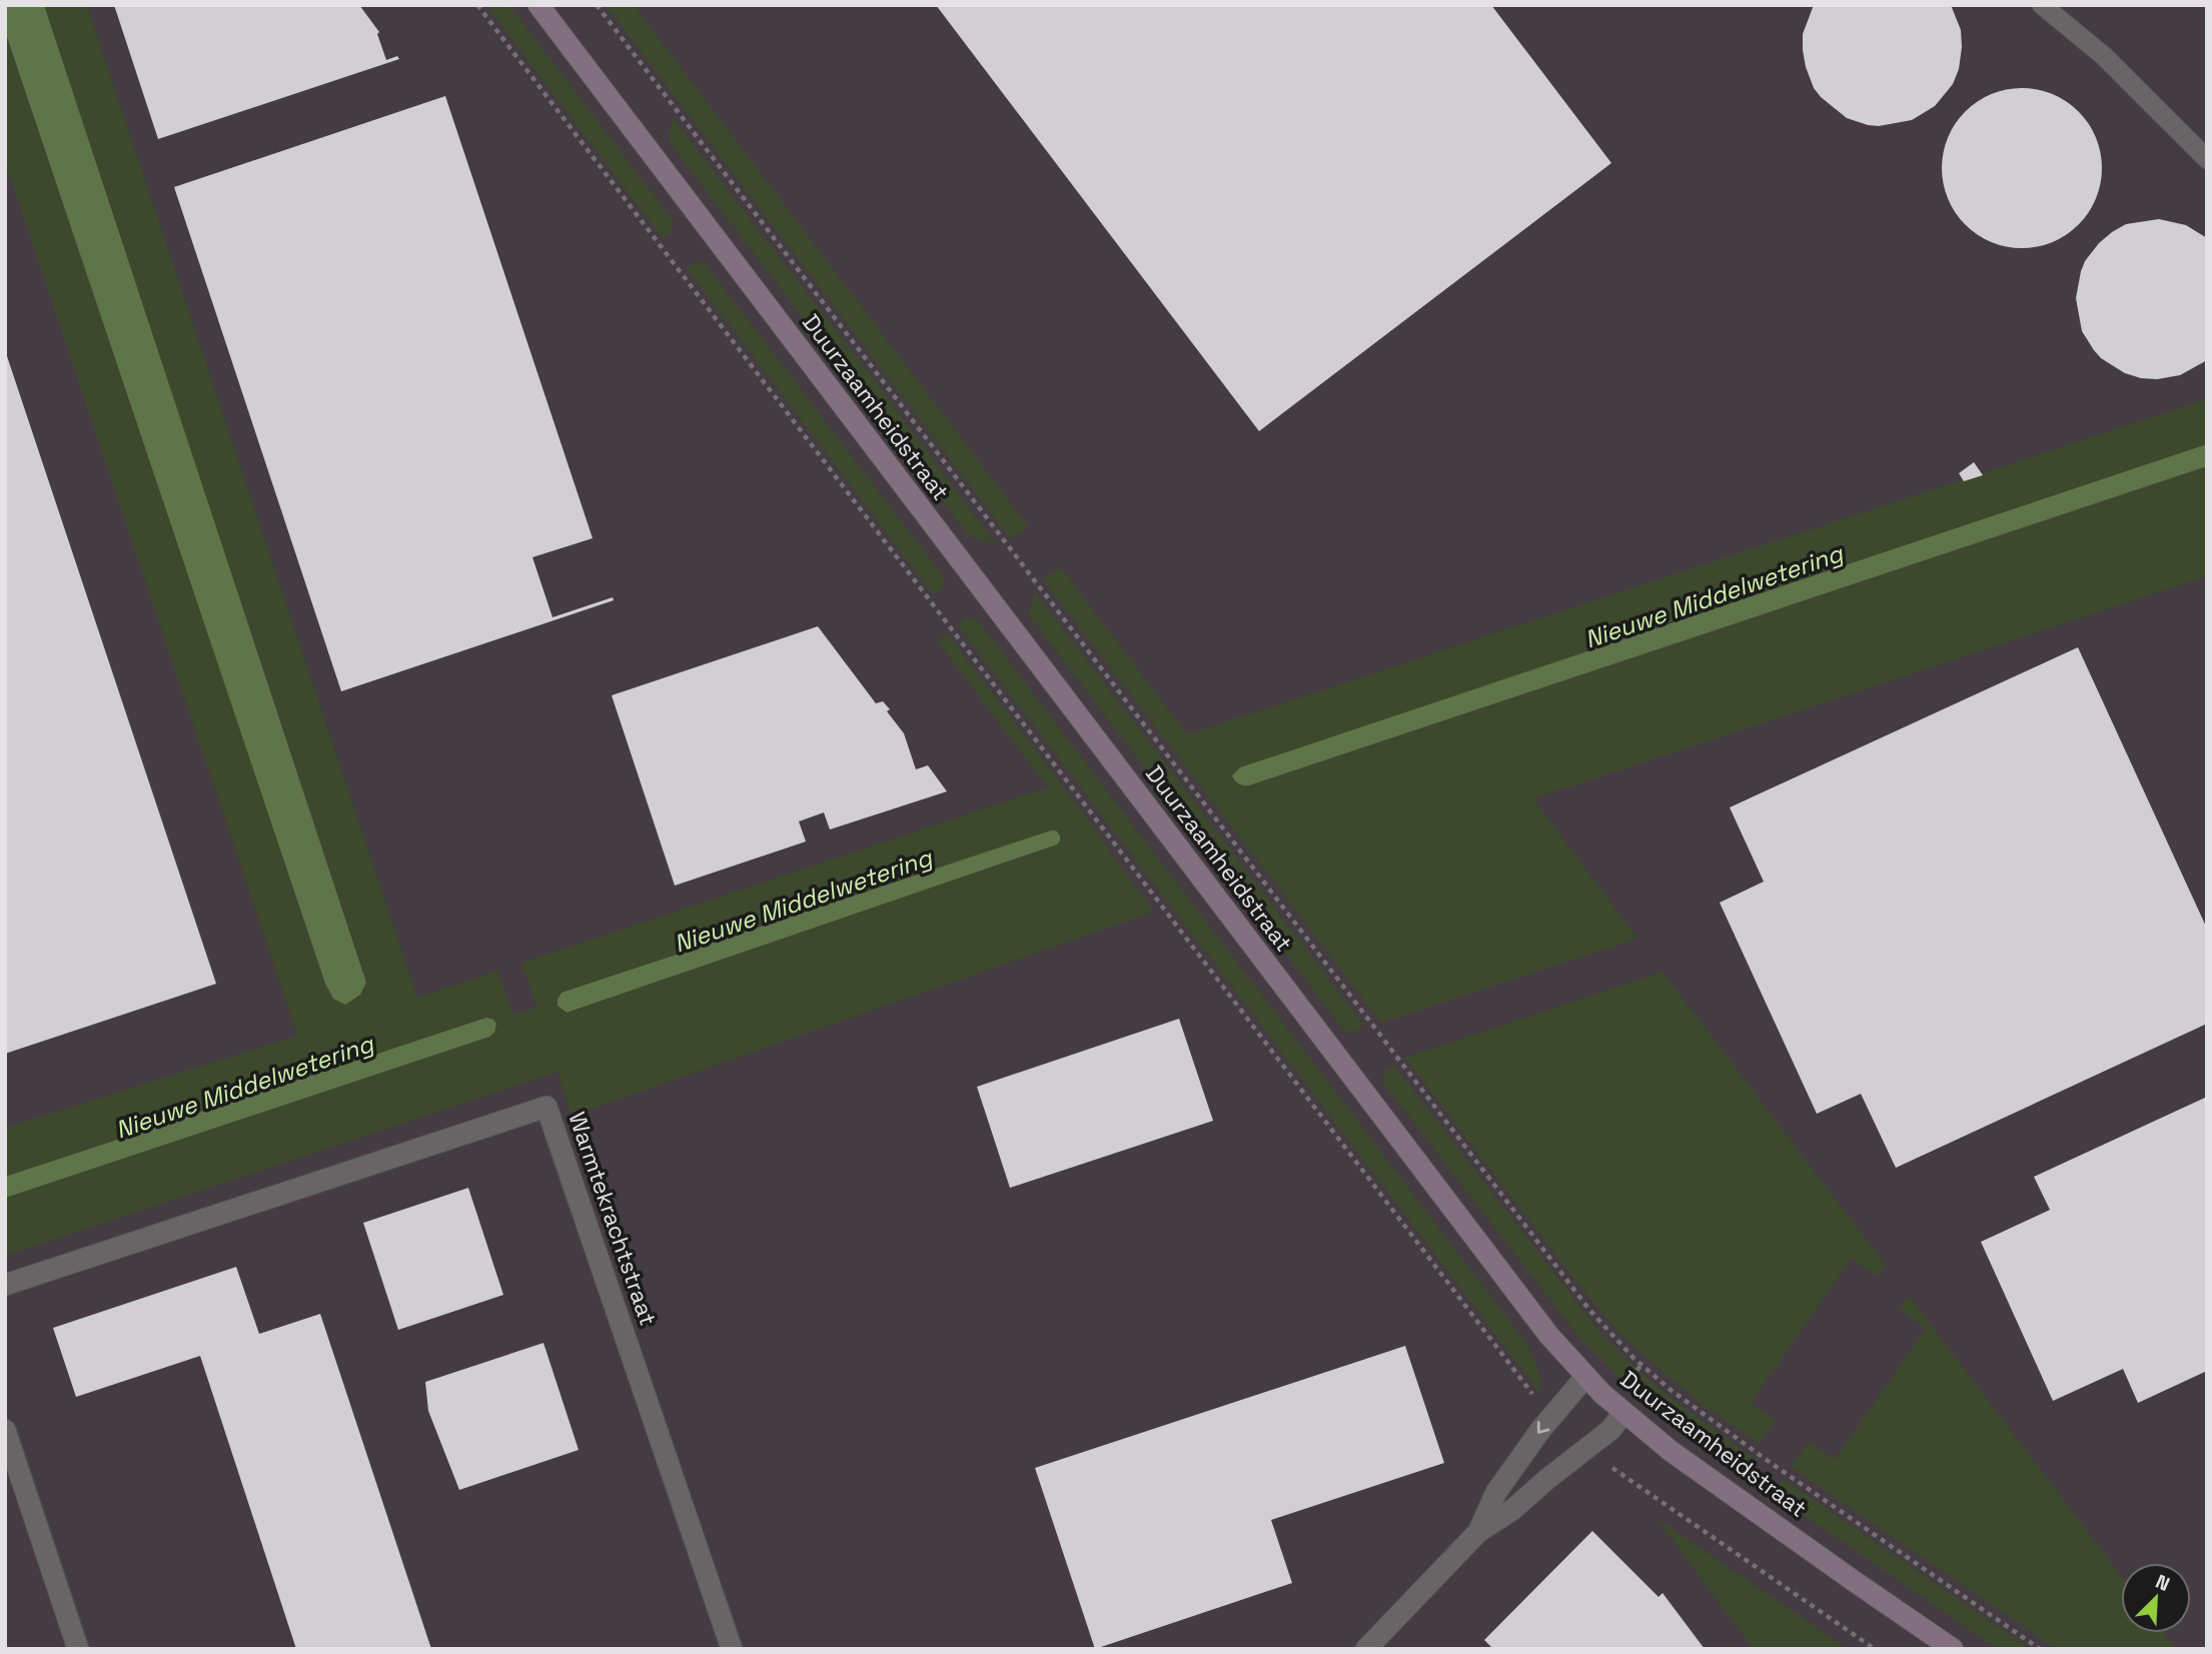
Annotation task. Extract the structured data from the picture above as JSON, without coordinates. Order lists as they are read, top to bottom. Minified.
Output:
{"streets":{"main road":["Duurzaamheidstraat"],"street":["Warmtekrachtstraat"]},"water":["Nieuwe Middelwetering"],"north":"top right"}
